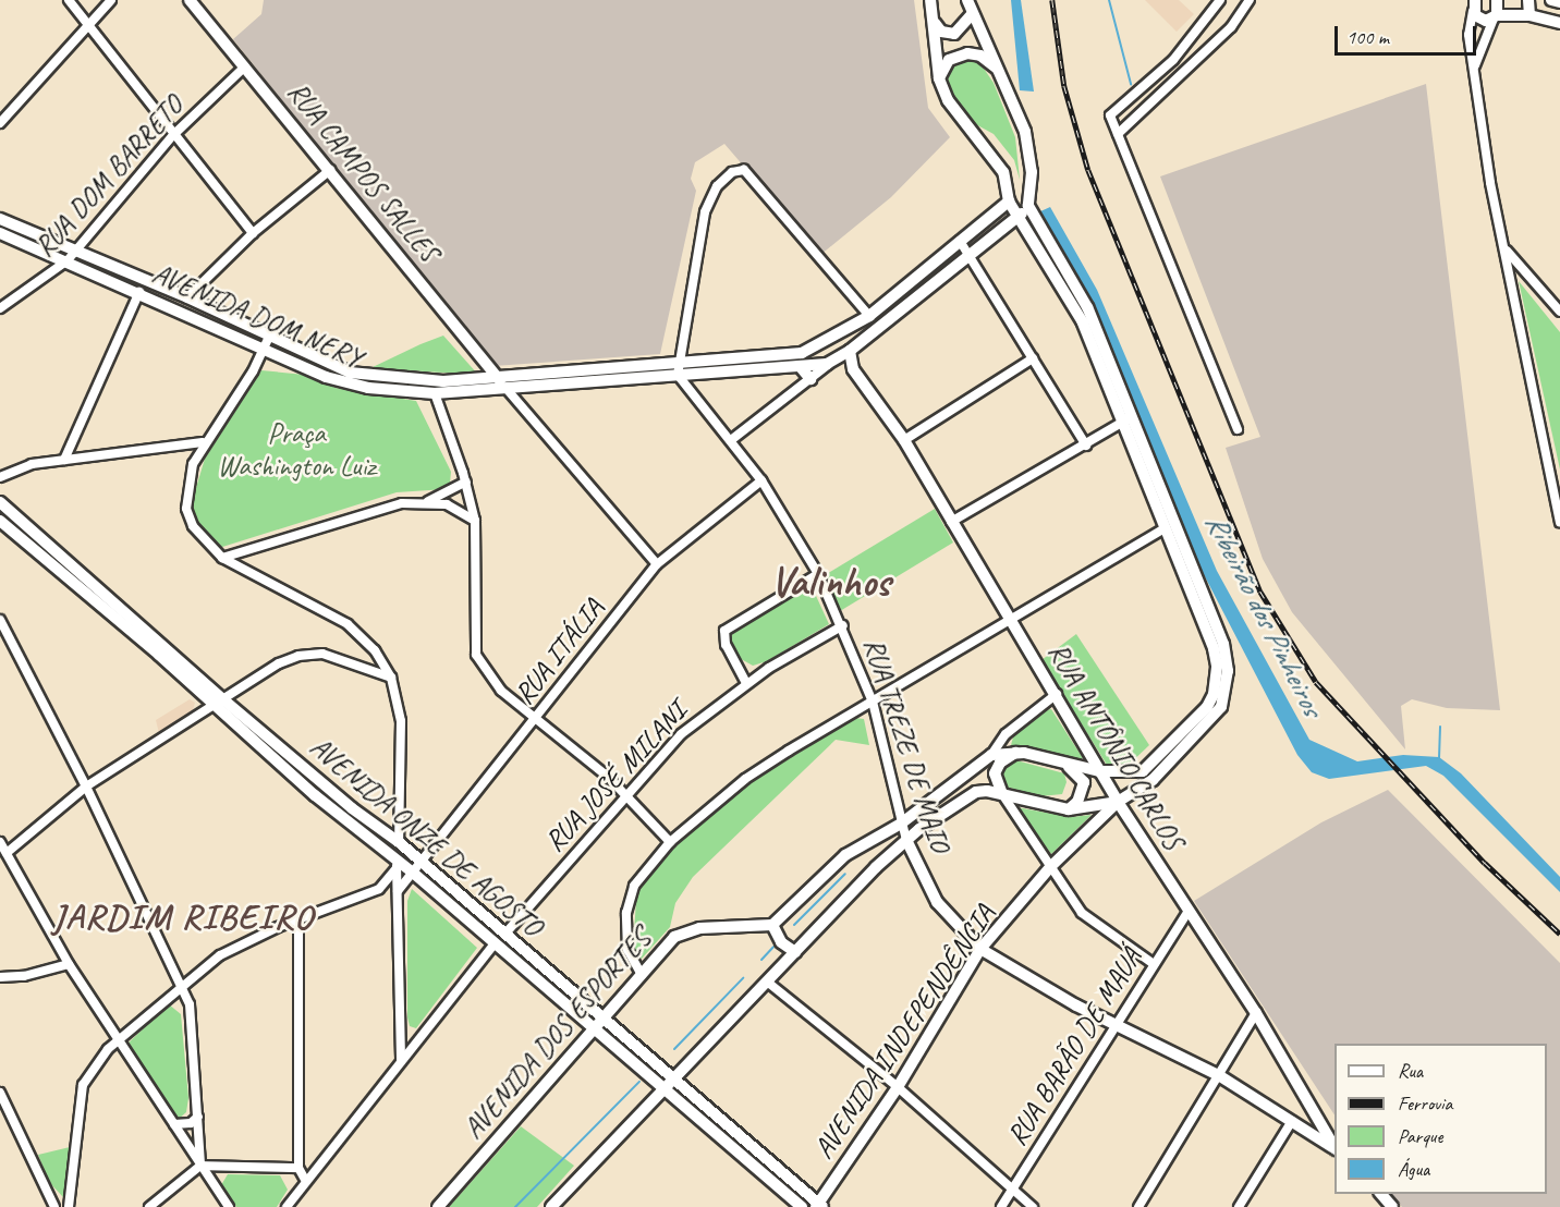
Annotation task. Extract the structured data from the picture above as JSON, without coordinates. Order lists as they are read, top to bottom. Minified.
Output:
{"streets":{"main road":["RUA CAMPOS SALLES","AVENIDA DOM NERY","RUA TREZE DE MAIO","RUA ANTÔNIO CARLOS","AVENIDA ONZE DE AGOSTO","AVENIDA INDEPENDÊNCIA","AVENIDA DOS ESPORTES"],"street":["RUA DOM BARRETO","RUA ITÁLIA","RUA JOSÉ MILANI","RUA BARÃO DE MAUÁ"]},"crossings":[["RUA CAMPOS SALLES","RUA DOM BARRETO"],["RUA CAMPOS SALLES","AVENIDA DOM NERY"],["RUA DOM BARRETO","AVENIDA DOM NERY"],["AVENIDA DOM NERY","RUA TREZE DE MAIO"],["RUA ITÁLIA","RUA TREZE DE MAIO"],["RUA ITÁLIA","AVENIDA ONZE DE AGOSTO"],["RUA TREZE DE MAIO","RUA JOSÉ MILANI"],["RUA TREZE DE MAIO","AVENIDA INDEPENDÊNCIA"],["RUA TREZE DE MAIO","RUA BARÃO DE MAUÁ"],["RUA ANTÔNIO CARLOS","AVENIDA INDEPENDÊNCIA"],["RUA ANTÔNIO CARLOS","RUA BARÃO DE MAUÁ"],["RUA JOSÉ MILANI","AVENIDA ONZE DE AGOSTO"],["AVENIDA ONZE DE AGOSTO","AVENIDA INDEPENDÊNCIA"],["AVENIDA ONZE DE AGOSTO","AVENIDA DOS ESPORTES"]],"districts":["Valinhos","JARDIM RIBEIRO"],"water":["Ribeirão dos Pinheiros"],"parks":["Praça Washington Luiz"],"legend":["Rua","Ferrovia","Parque","Água"],"scale_bar":"100 m"}
